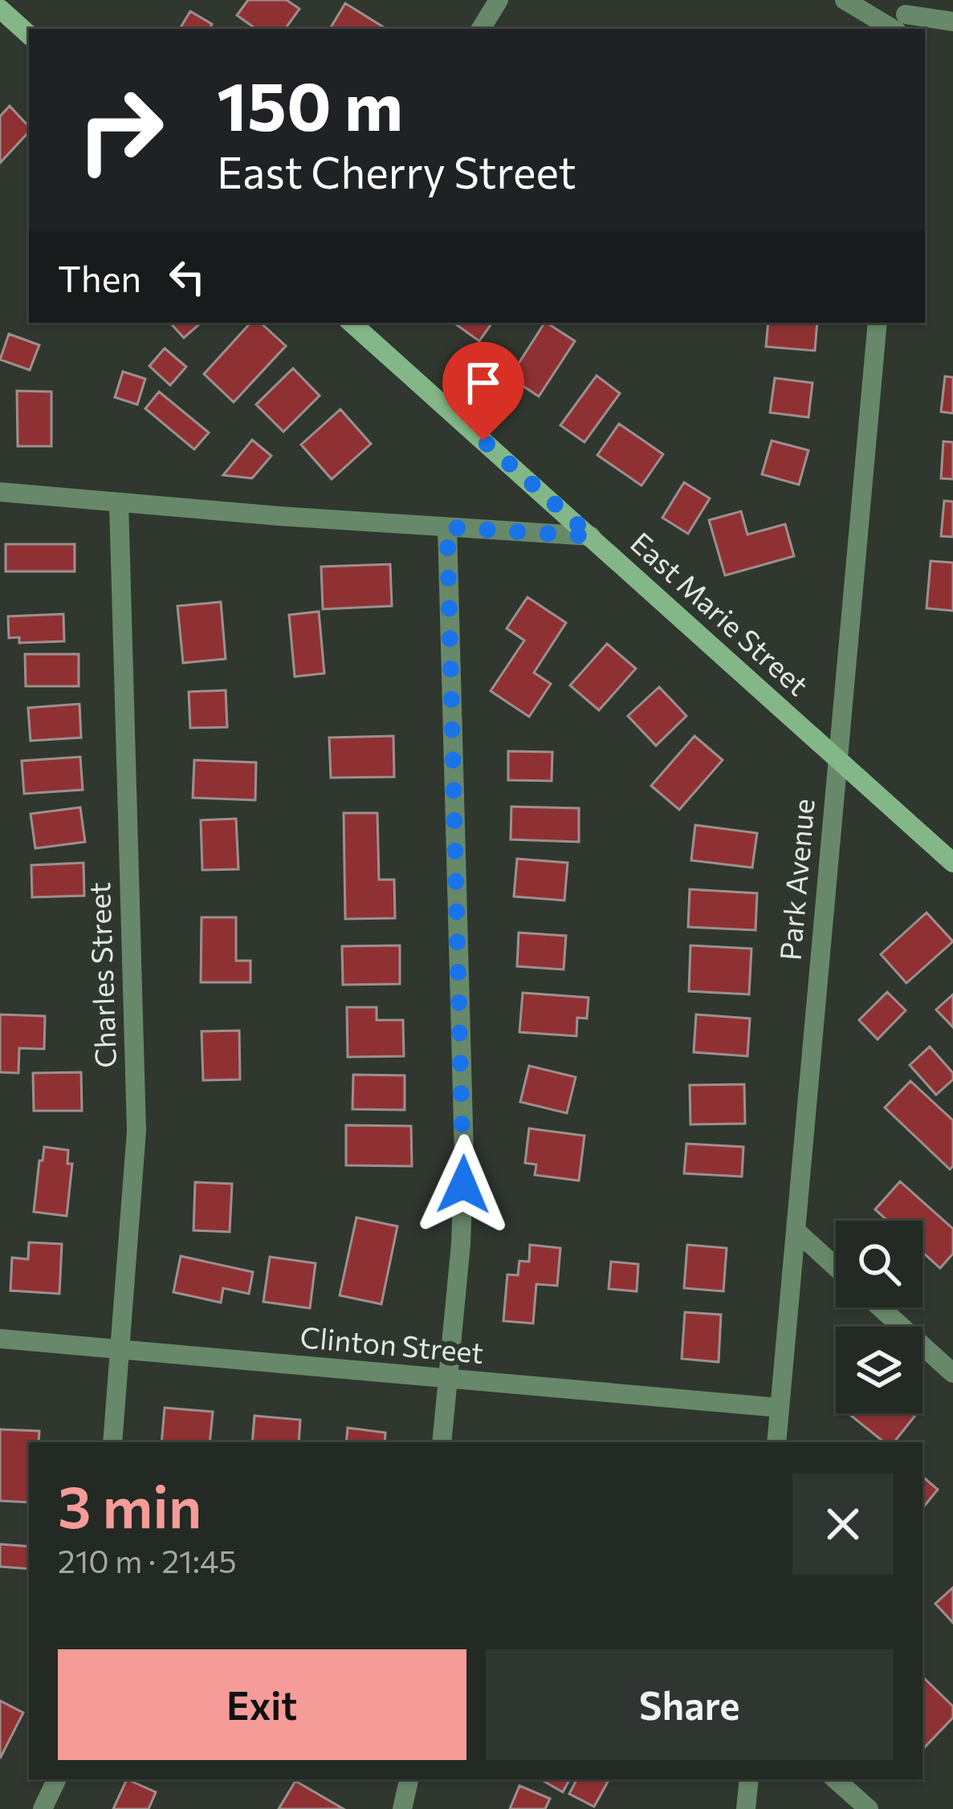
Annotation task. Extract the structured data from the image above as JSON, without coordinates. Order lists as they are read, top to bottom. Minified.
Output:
{"streets":{"main road":["East Marie Street"],"street":["Park Avenue","Charles Street","Clinton Street"]},"crossings":[["East Marie Street","Park Avenue"],["Park Avenue","Clinton Street"],["Charles Street","Clinton Street"]],"page":{"turn":["150 m","East Cherry Street"],"then":"Then","heading":["3 min","210 m · 21:45"],"buttons":["Exit","Share"]}}
